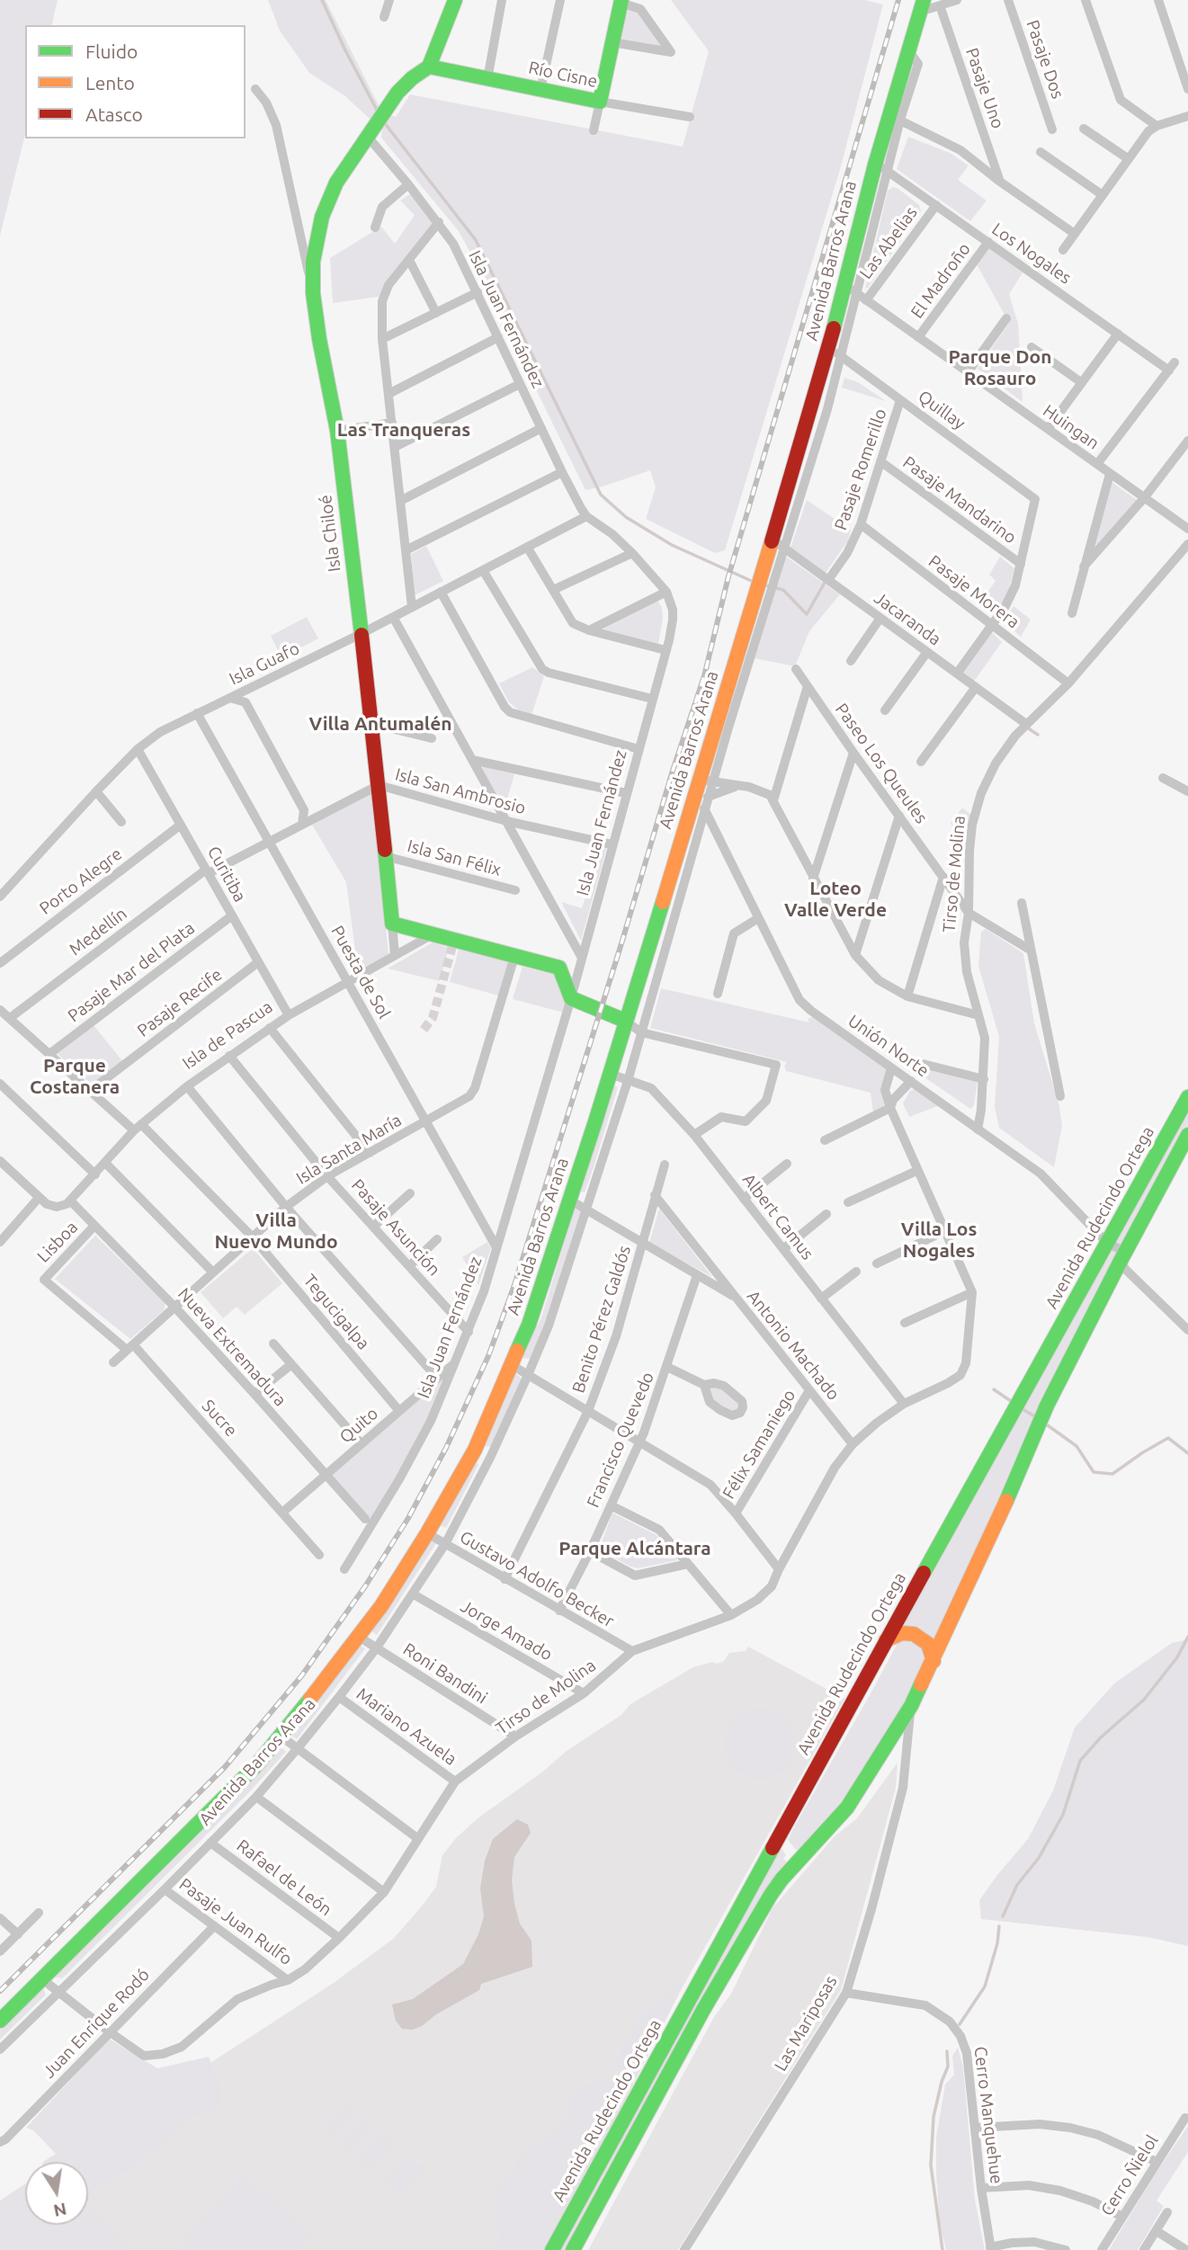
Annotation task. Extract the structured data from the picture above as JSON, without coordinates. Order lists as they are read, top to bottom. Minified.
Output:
{"streets":{"main road":["Río Cisne","Avenida Barros Arana","Isla Chiloé","Avenida Rudecindo Ortega"],"street":["Pasaje Dos","Pasaje Uno","Las Abelias","Los Nogales","El Madroño","Isla Juan Fernández","Quillay","Huingan","Pasaje Romerillo","Pasaje Mandarino","Pasaje Morera","Jacaranda","Isla Guafo","Paseo Los Queules","Isla San Ambrosio","Isla San Félix","Curitiba","Tirso de Molina","Porto Alegre","Medellín","Pasaje Mar del Plata","Puesta de Sol","Pasaje Recife","Isla de Pascua","Unión Norte","Isla Santa María","Albert Camus","Pasaje Asunción","Lisboa","Tegucigalpa","Benito Pérez Galdós","Antonio Machado","Nueva Extremadura","Sucre","Quito","Francisco Quevedo","Félix Samaniego","Gustavo Adolfo Becker","Jorge Amado","Roni Bandini","Mariano Azuela","Rafael de León","Pasaje Juan Rulfo","Juan Enrique Rodó","Las Mariposas","Cerro Manquehue","Cerro Ñielol"]},"crossings":[["Río Cisne","Isla Chiloé"],["Las Abelias","Los Nogales"],["Las Abelias","Huingan"],["Los Nogales","Avenida Barros Arana"],["Los Nogales","El Madroño"],["Los Nogales","Huingan"],["Avenida Barros Arana","Quillay"],["Avenida Barros Arana","Huingan"],["Avenida Barros Arana","Jacaranda"],["Avenida Barros Arana","Tirso de Molina"],["Avenida Barros Arana","Unión Norte"],["Avenida Barros Arana","Albert Camus"],["Avenida Barros Arana","Antonio Machado"],["Avenida Barros Arana","Gustavo Adolfo Becker"],["Avenida Barros Arana","Jorge Amado"],["Avenida Barros Arana","Roni Bandini"],["Avenida Barros Arana","Mariano Azuela"],["Avenida Barros Arana","Rafael de León"],["Avenida Barros Arana","Pasaje Juan Rulfo"],["El Madroño","Huingan"],["Isla Juan Fernández","Isla Chiloé"],["Isla Juan Fernández","Isla Guafo"],["Isla Juan Fernández","Isla San Ambrosio"],["Isla Juan Fernández","Puesta de Sol"],["Isla Juan Fernández","Pasaje Asunción"],["Isla Juan Fernández","Quito"],["Quillay","Pasaje Romerillo"],["Quillay","Pasaje Mandarino"],["Pasaje Romerillo","Pasaje Mandarino"],["Pasaje Romerillo","Pasaje Morera"],["Pasaje Romerillo","Jacaranda"],["Isla Chiloé","Isla Guafo"],["Isla Chiloé","Isla San Ambrosio"],["Isla Chiloé","Isla San Félix"],["Isla Chiloé","Isla de Pascua"],["Pasaje Morera","Tirso de Molina"],["Jacaranda","Tirso de Molina"],["Isla Guafo","Curitiba"],["Isla Guafo","Puesta de Sol"],["Paseo Los Queules","Tirso de Molina"],["Isla San Ambrosio","Curitiba"],["Isla San Ambrosio","Medellín"],["Isla San Ambrosio","Puesta de Sol"],["Curitiba","Porto Alegre"],["Curitiba","Medellín"],["Curitiba","Pasaje Mar del Plata"],["Curitiba","Pasaje Recife"],["Curitiba","Isla de Pascua"],["Tirso de Molina","Unión Norte"],["Tirso de Molina","Albert Camus"],["Tirso de Molina","Antonio Machado"],["Tirso de Molina","Gustavo Adolfo Becker"],["Tirso de Molina","Jorge Amado"],["Tirso de Molina","Roni Bandini"],["Tirso de Molina","Mariano Azuela"],["Tirso de Molina","Rafael de León"],["Tirso de Molina","Pasaje Juan Rulfo"],["Tirso de Molina","Juan Enrique Rodó"],["Medellín","Tegucigalpa"],["Pasaje Mar del Plata","Tegucigalpa"],["Puesta de Sol","Isla de Pascua"],["Puesta de Sol","Isla Santa María"],["Pasaje Recife","Tegucigalpa"],["Isla de Pascua","Pasaje Asunción"],["Isla de Pascua","Tegucigalpa"],["Isla de Pascua","Nueva Extremadura"],["Unión Norte","Avenida Rudecindo Ortega"],["Isla Santa María","Pasaje Asunción"],["Isla Santa María","Tegucigalpa"],["Isla Santa María","Nueva Extremadura"],["Isla Santa María","Sucre"],["Avenida Rudecindo Ortega","Las Mariposas"],["Lisboa","Nueva Extremadura"],["Lisboa","Sucre"],["Tegucigalpa","Quito"],["Benito Pérez Galdós","Antonio Machado"],["Benito Pérez Galdós","Gustavo Adolfo Becker"],["Antonio Machado","Francisco Quevedo"],["Antonio Machado","Félix Samaniego"],["Nueva Extremadura","Quito"],["Sucre","Quito"],["Francisco Quevedo","Gustavo Adolfo Becker"],["Pasaje Juan Rulfo","Juan Enrique Rodó"],["Las Mariposas","Cerro Manquehue"]],"districts":["Parque Don Rosauro","Las Tranqueras","Villa Antumalén","Loteo Valle Verde","Parque Costanera","Villa Nuevo Mundo","Villa Los Nogales","Parque Alcántara"],"legend":["Fluido","Lento","Atasco"],"north":"bottom"}
